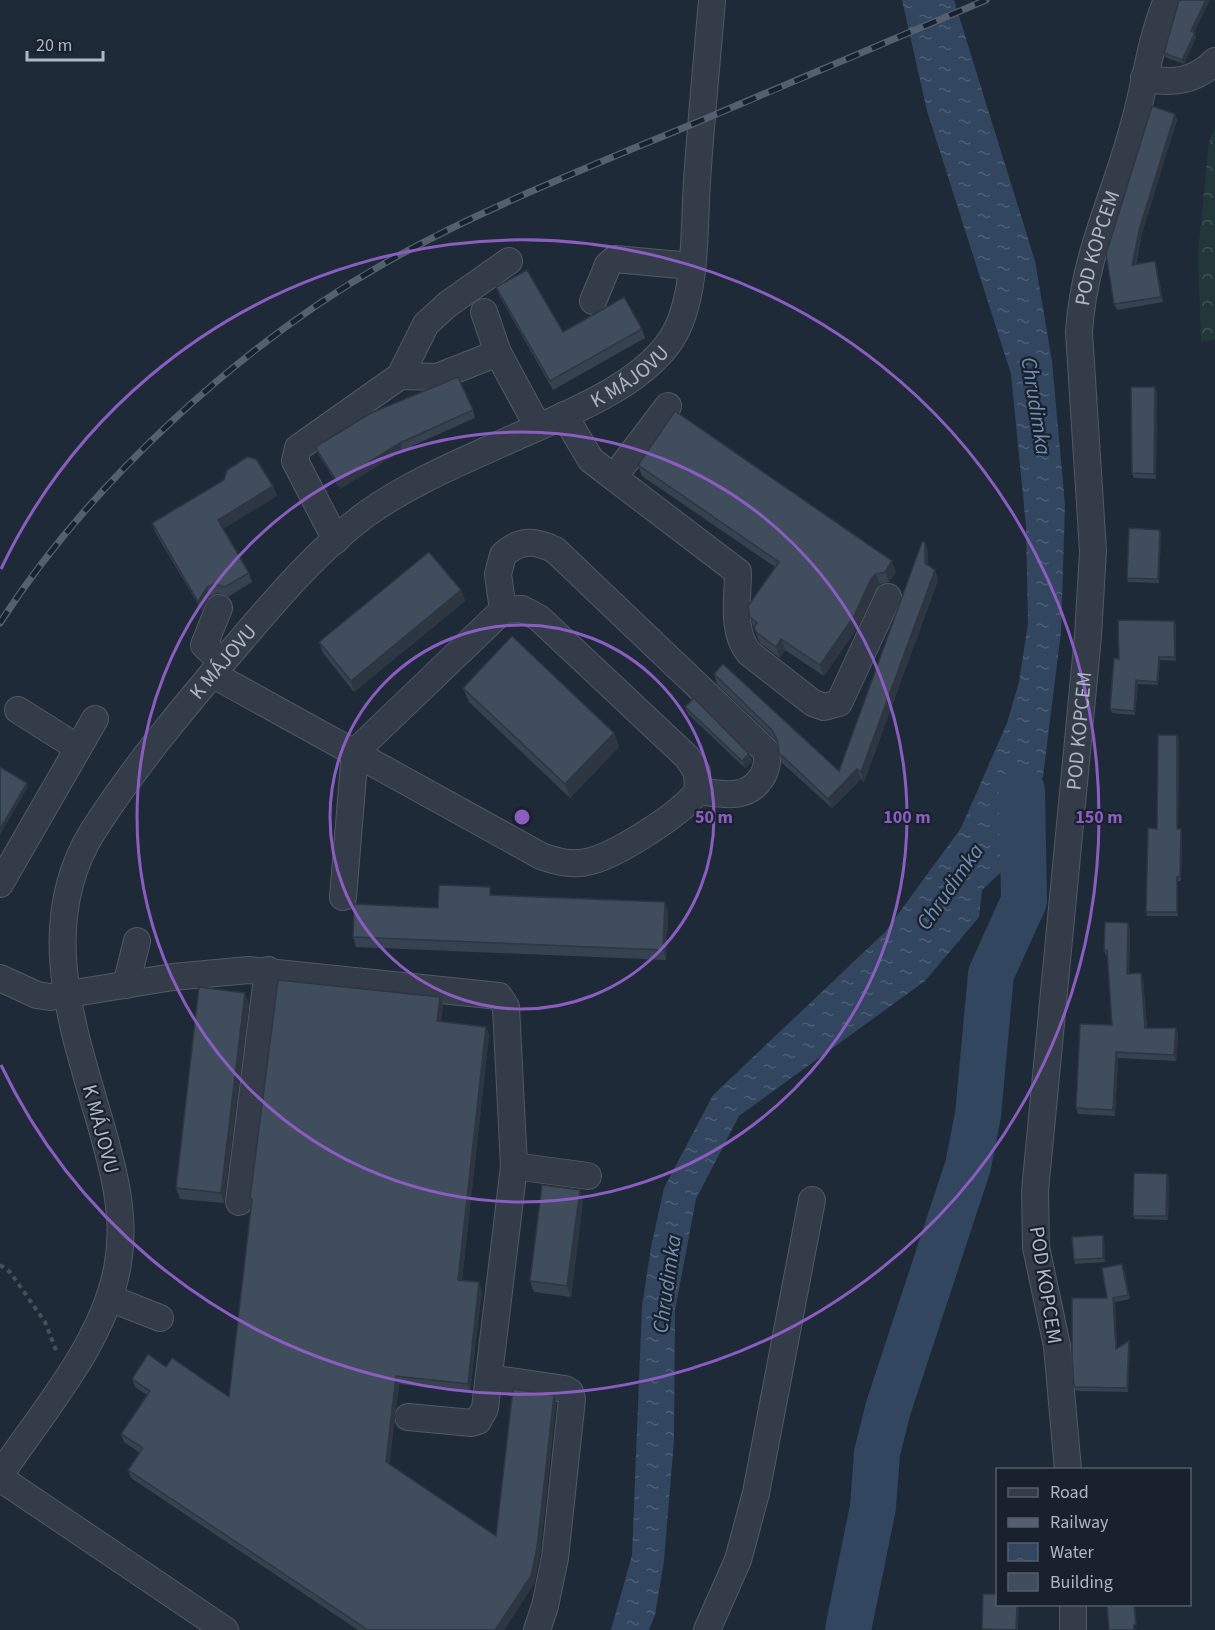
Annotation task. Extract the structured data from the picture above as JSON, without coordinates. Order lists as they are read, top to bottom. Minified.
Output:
{"streets":{"street":["POD KOPCEM","K MÁJOVU"]},"water":["Chrudimka"],"legend":["Road","Railway","Water","Building"],"scale_bar":"20 m","rings":["50 m","100 m","150 m"]}
